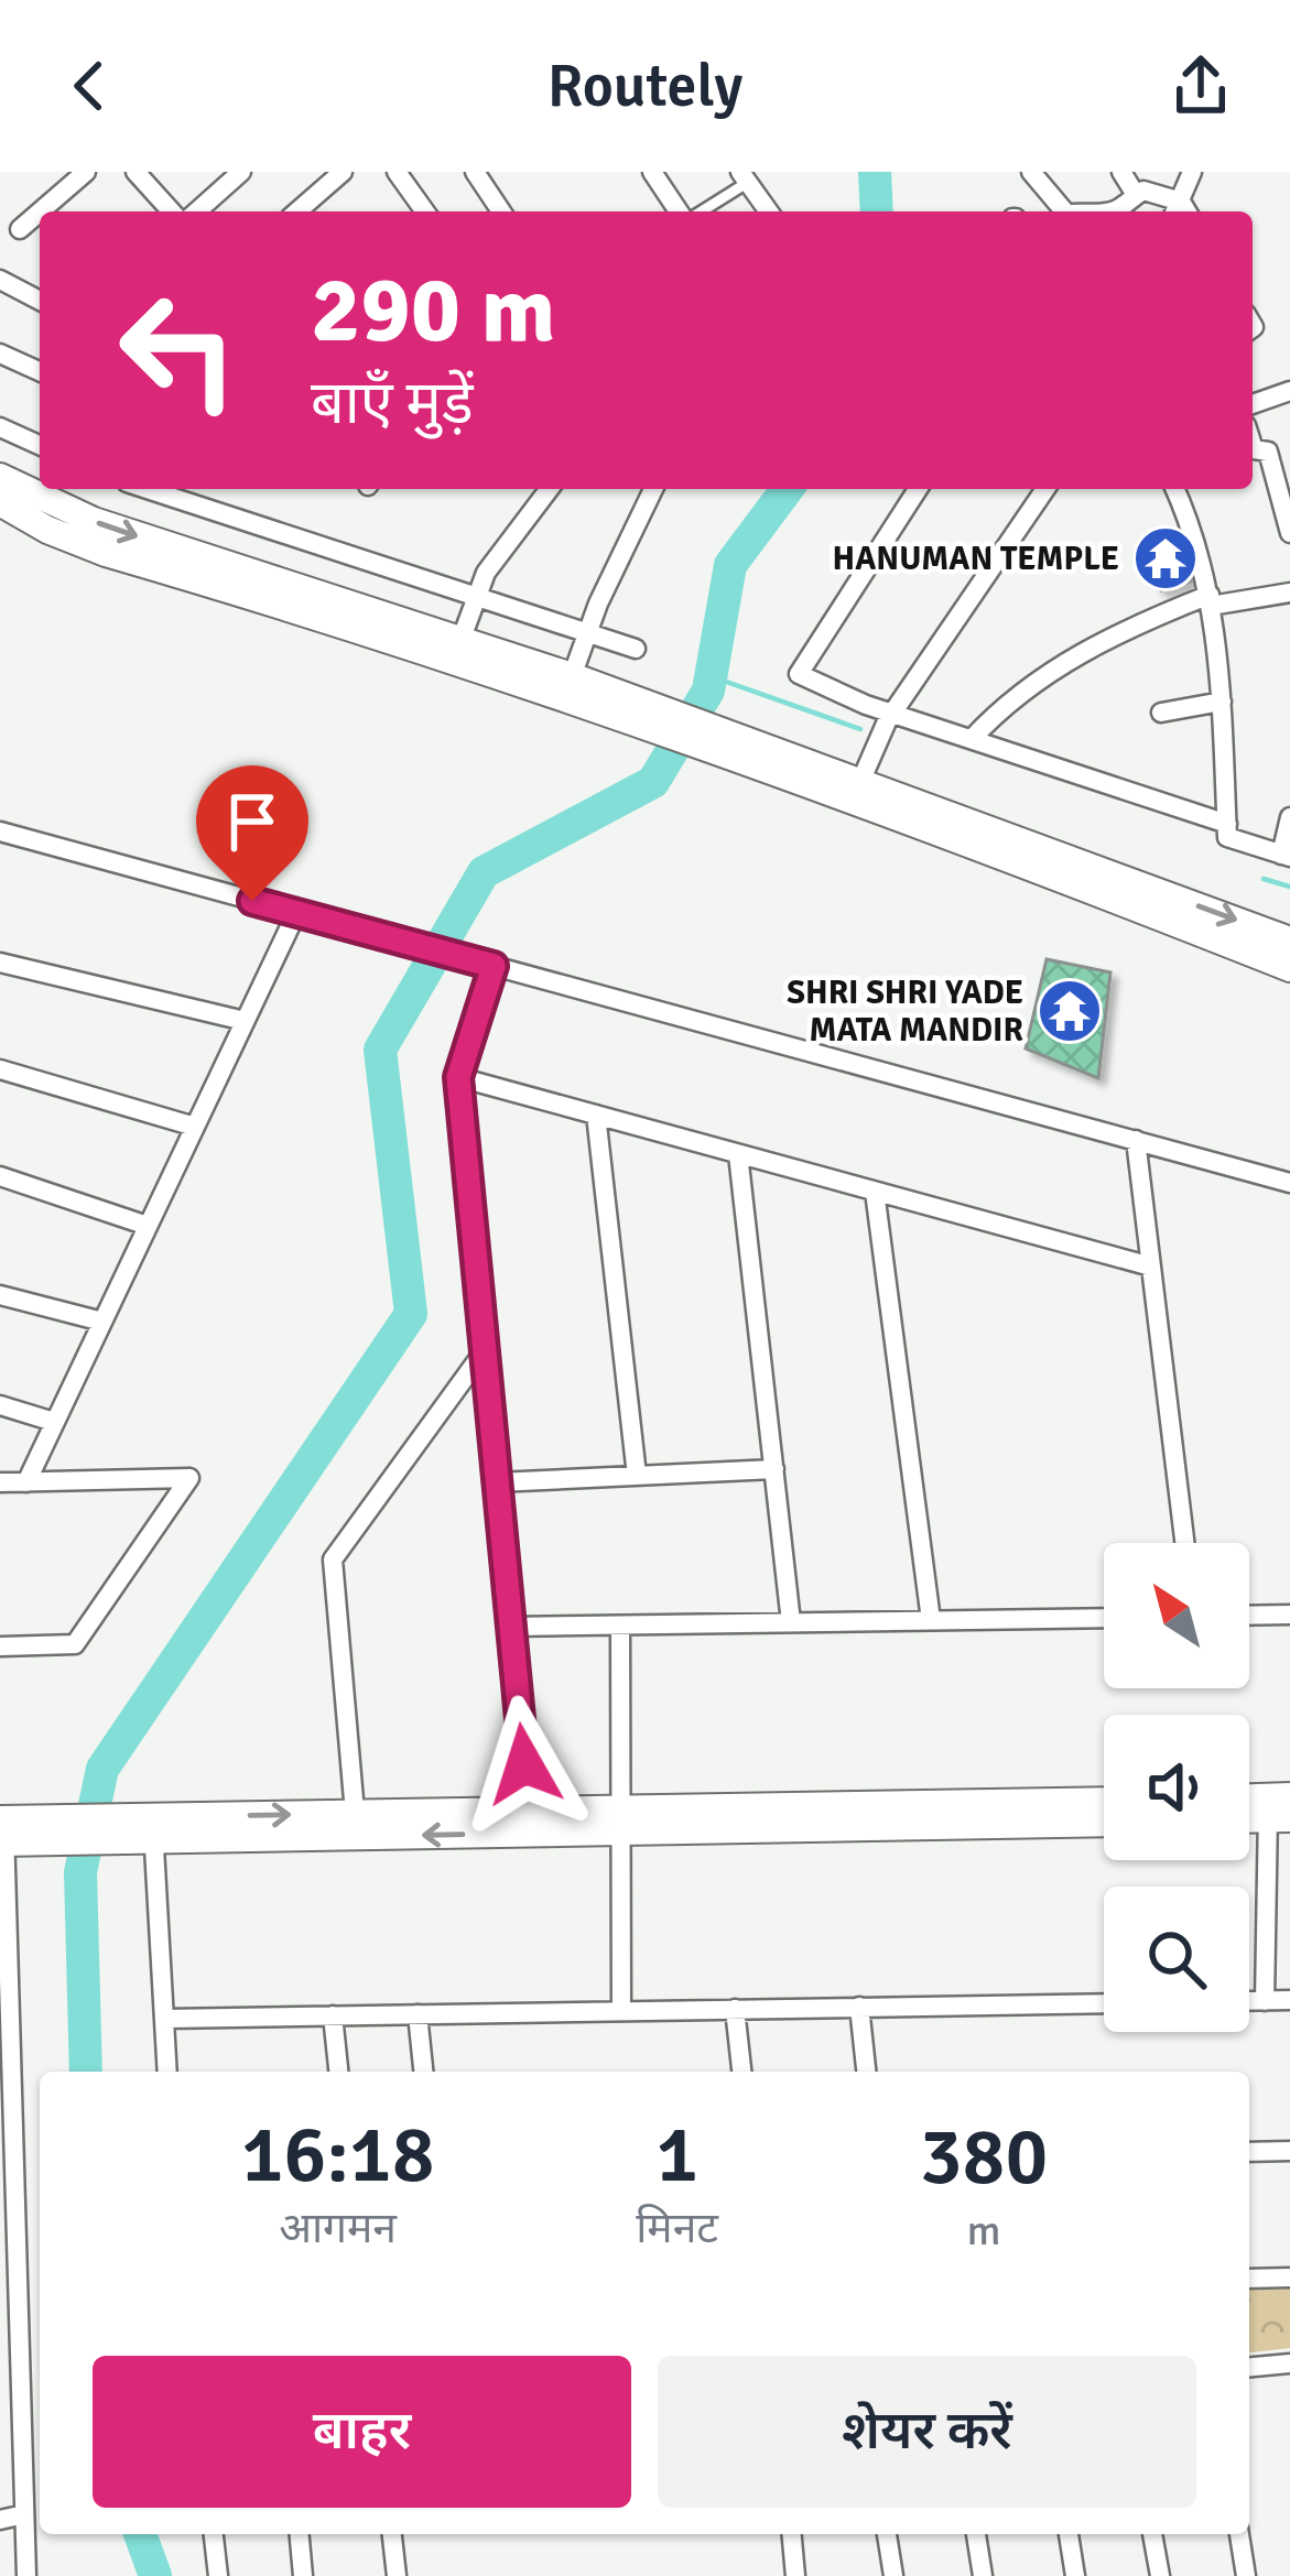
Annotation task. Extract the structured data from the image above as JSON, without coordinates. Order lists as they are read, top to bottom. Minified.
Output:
{"places":{"temple":["HANUMAN TEMPLE","SHRI SHRI YADE MATA MANDIR"]},"north":"top left","page":{"header":"Routely","turn":["290 m","बाएँ मुड़ें"],"eta":["16:18","आगमन","1","मिनट","380","m"],"buttons":["बाहर","शेयर करें"]}}
